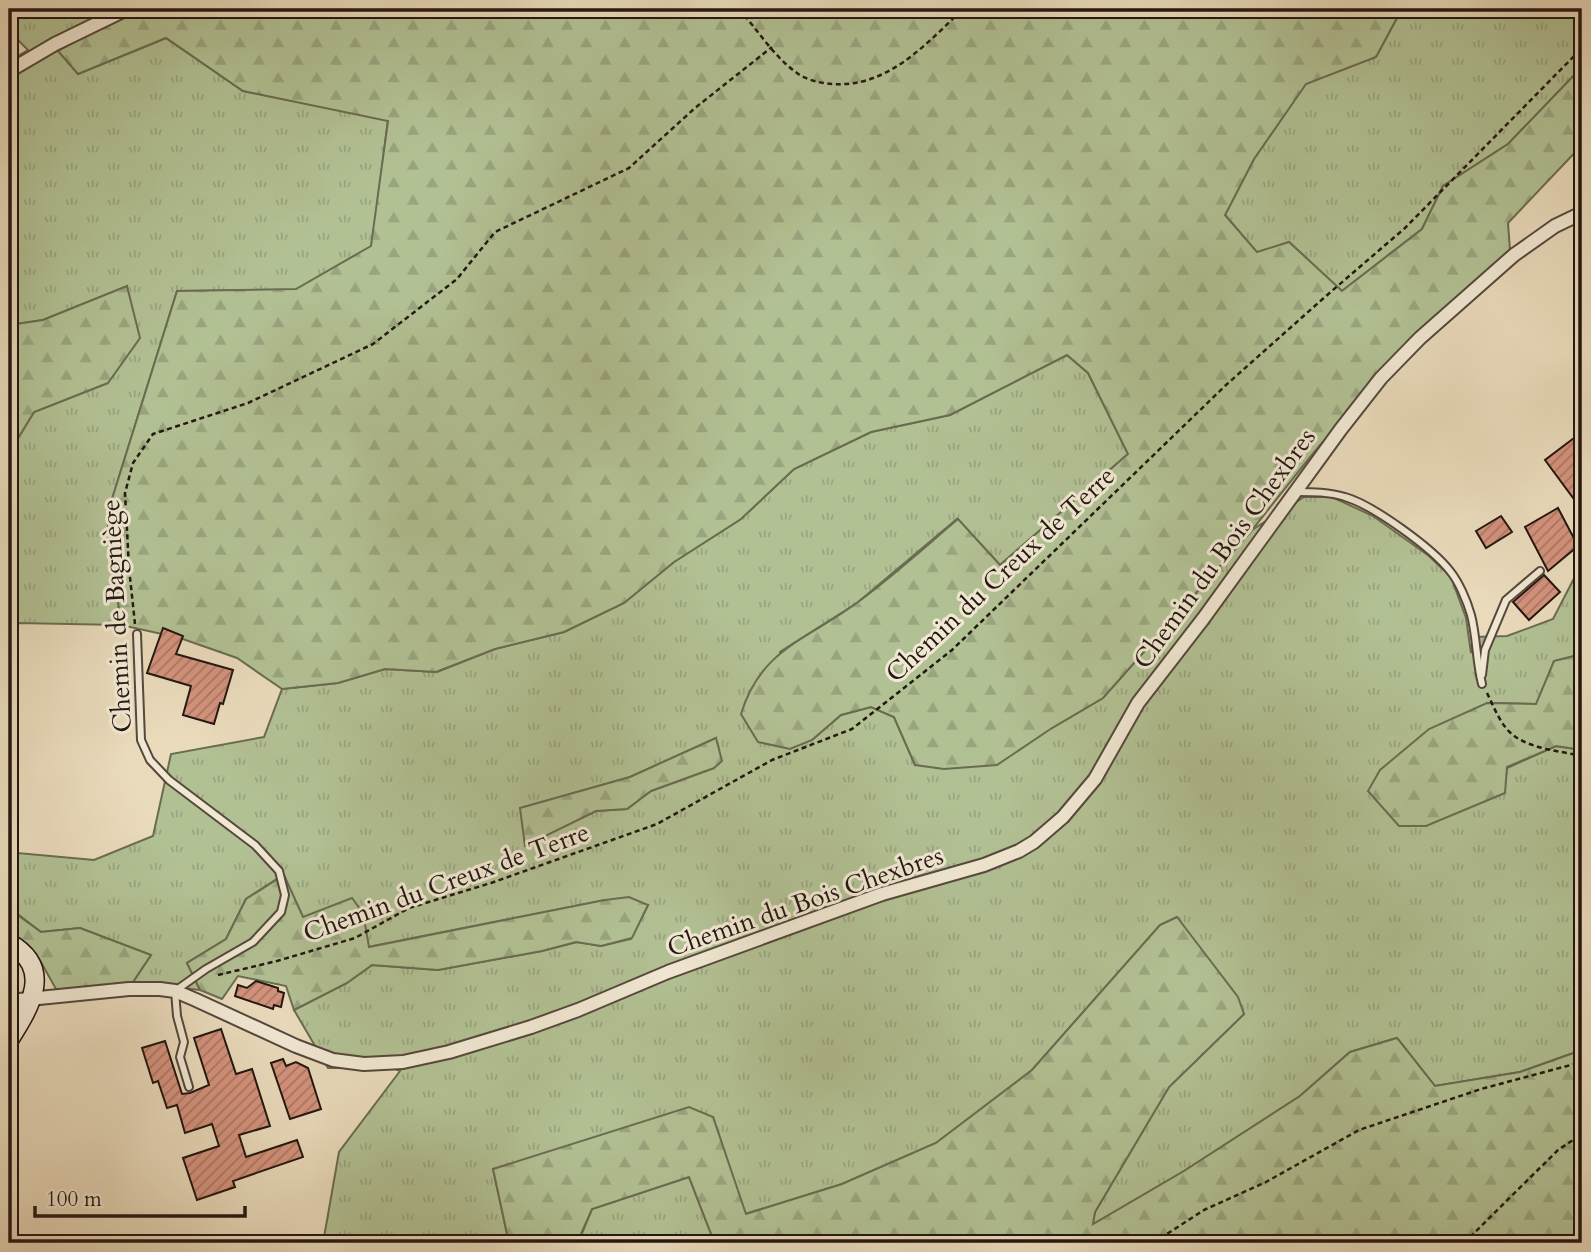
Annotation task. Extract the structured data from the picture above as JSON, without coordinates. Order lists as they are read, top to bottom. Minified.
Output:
{"streets":{"street":["Chemin du Bois Chexbres"],"lane":["Chemin de Bagniège"],"path":["Chemin du Creux de Terre"]},"crossings":[["Chemin du Bois Chexbres","Chemin de Bagniège"],["Chemin du Creux de Terre","Chemin de Bagniège"]],"scale_bar":"100 m"}
